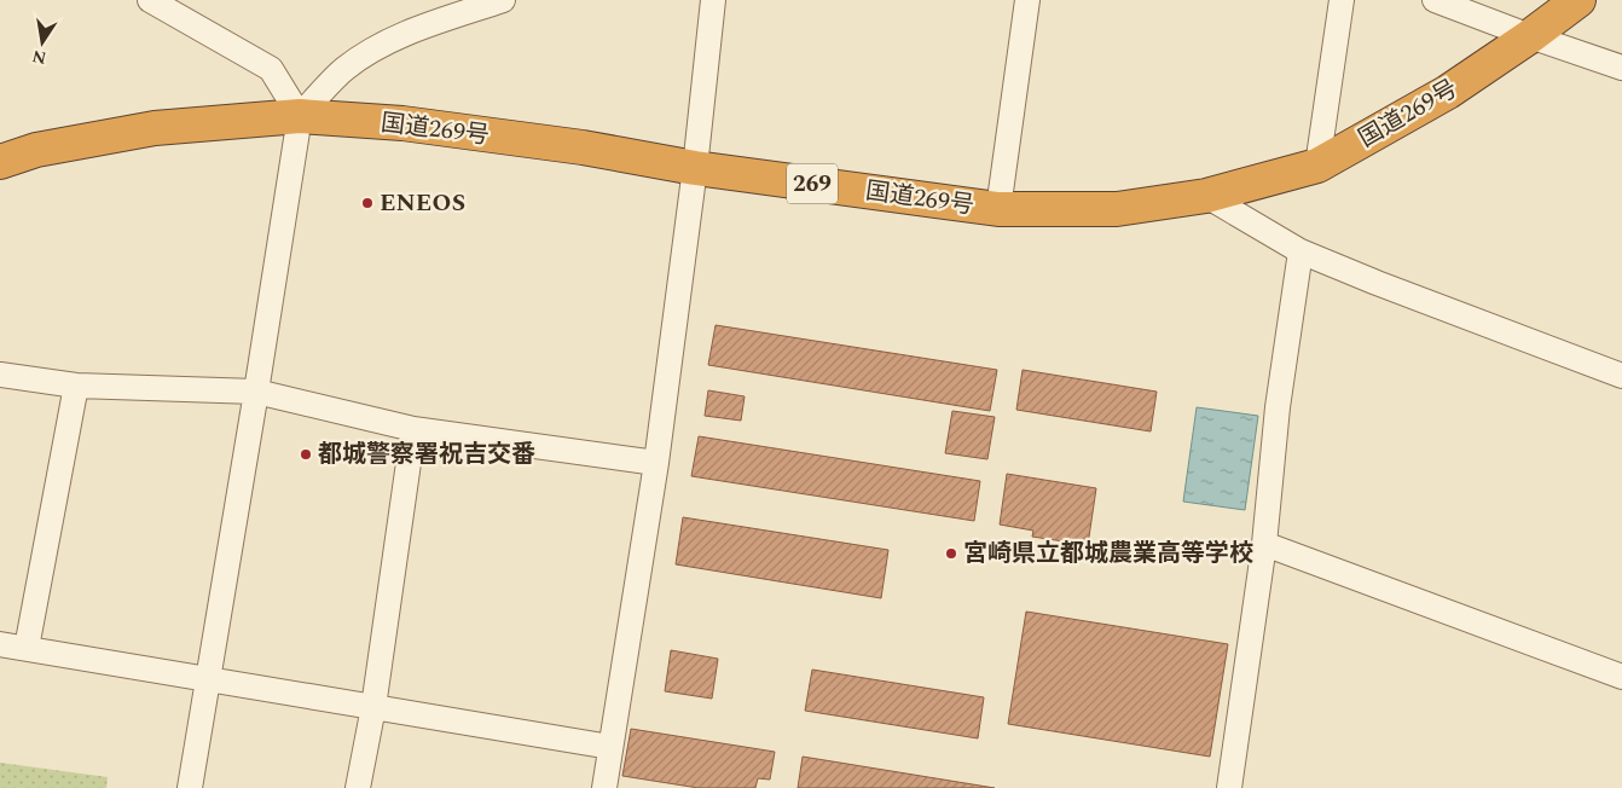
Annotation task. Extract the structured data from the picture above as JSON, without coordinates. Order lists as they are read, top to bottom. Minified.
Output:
{"streets":{"highway":["国道269号","269"]},"places":["ENEOS","都城警察署祝吉交番","宮崎県立都城農業高等学校"],"north":"bottom"}
